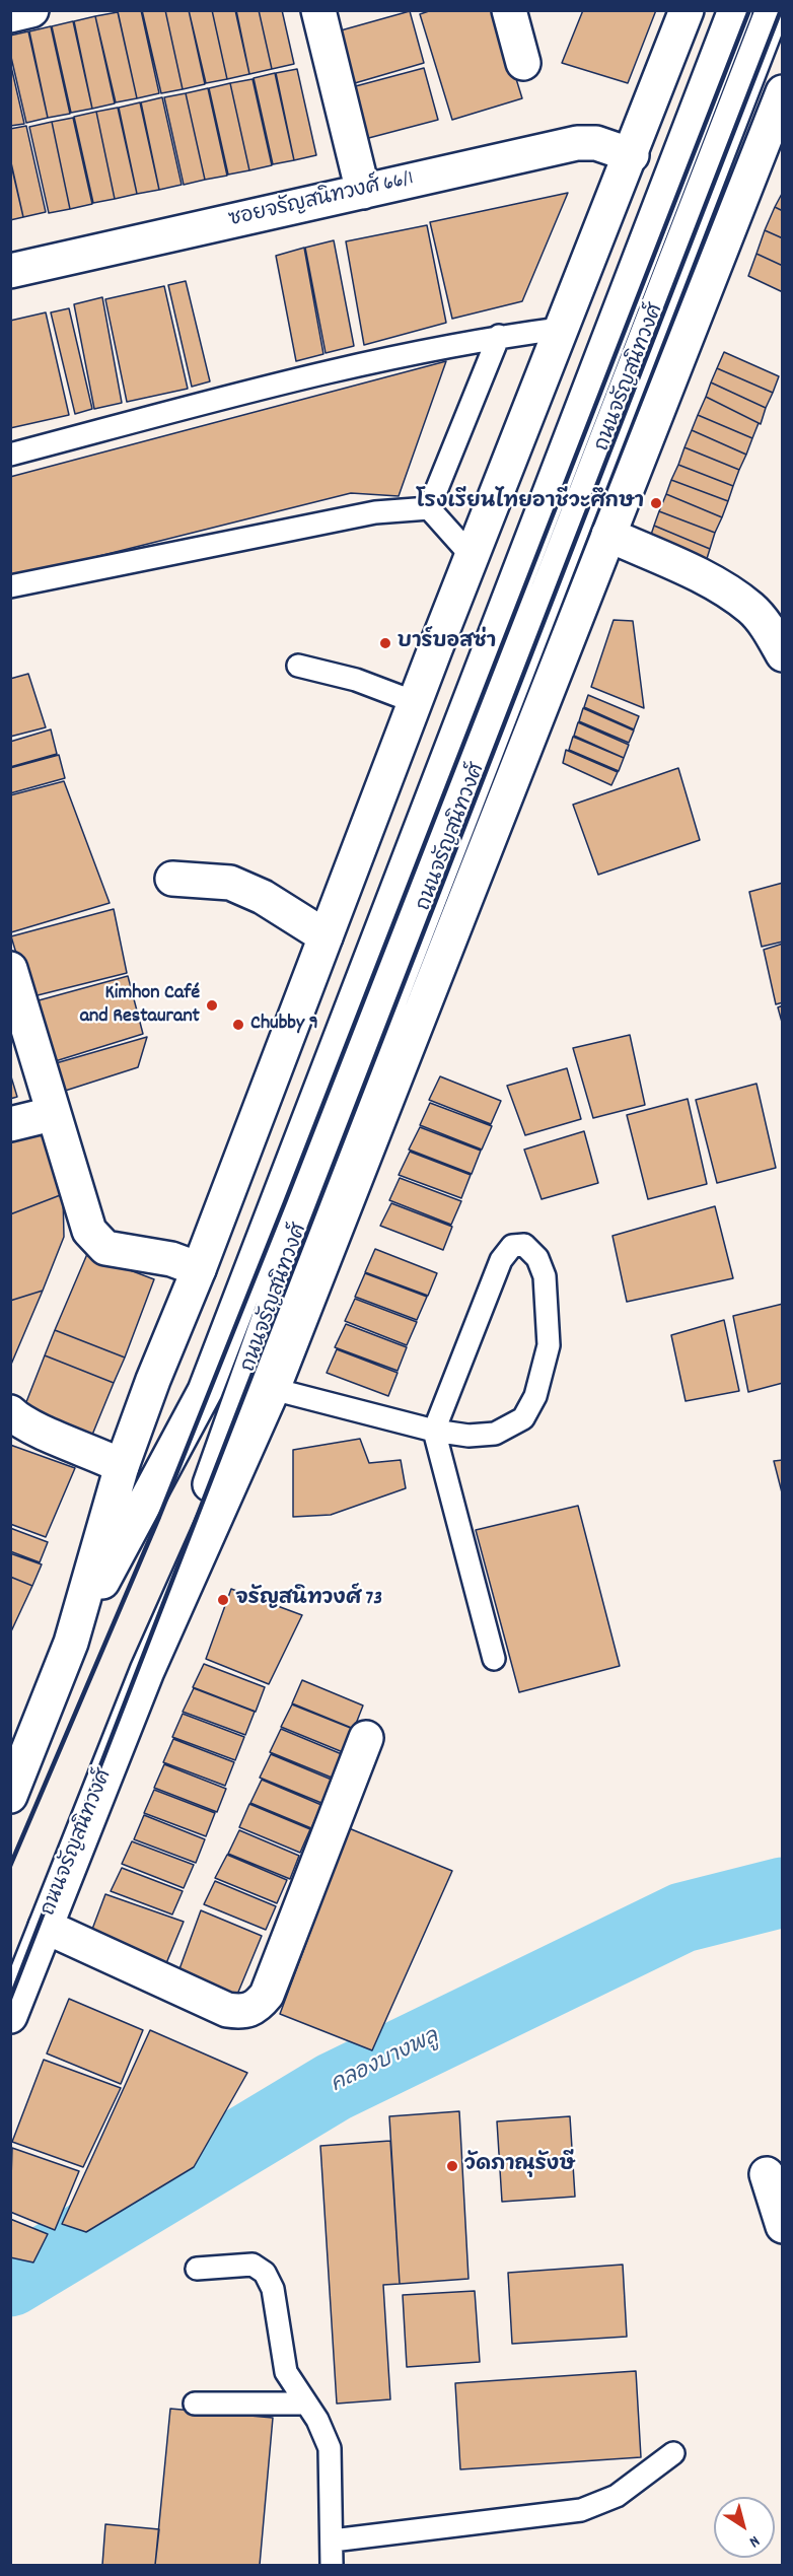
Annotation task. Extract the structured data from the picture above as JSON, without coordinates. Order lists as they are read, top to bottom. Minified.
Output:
{"streets":{"main road":["ซอยจรัญสนิทวงศ์ 66/1","ถนนจรัญสนิทวงศ์"]},"crossings":[["ซอยจรัญสนิทวงศ์ 66/1","ถนนจรัญสนิทวงศ์"]],"water":["คลองบางพลู"],"places":["โรงเรียนไทยอาชีวะศึกษา","บาร์บอสซ่า","Kimhon Café and Restaurant","Chubby 9","จรัญสนิทวงศ์ 73","วัดภาณุรังษี"],"north":"bottom right"}
